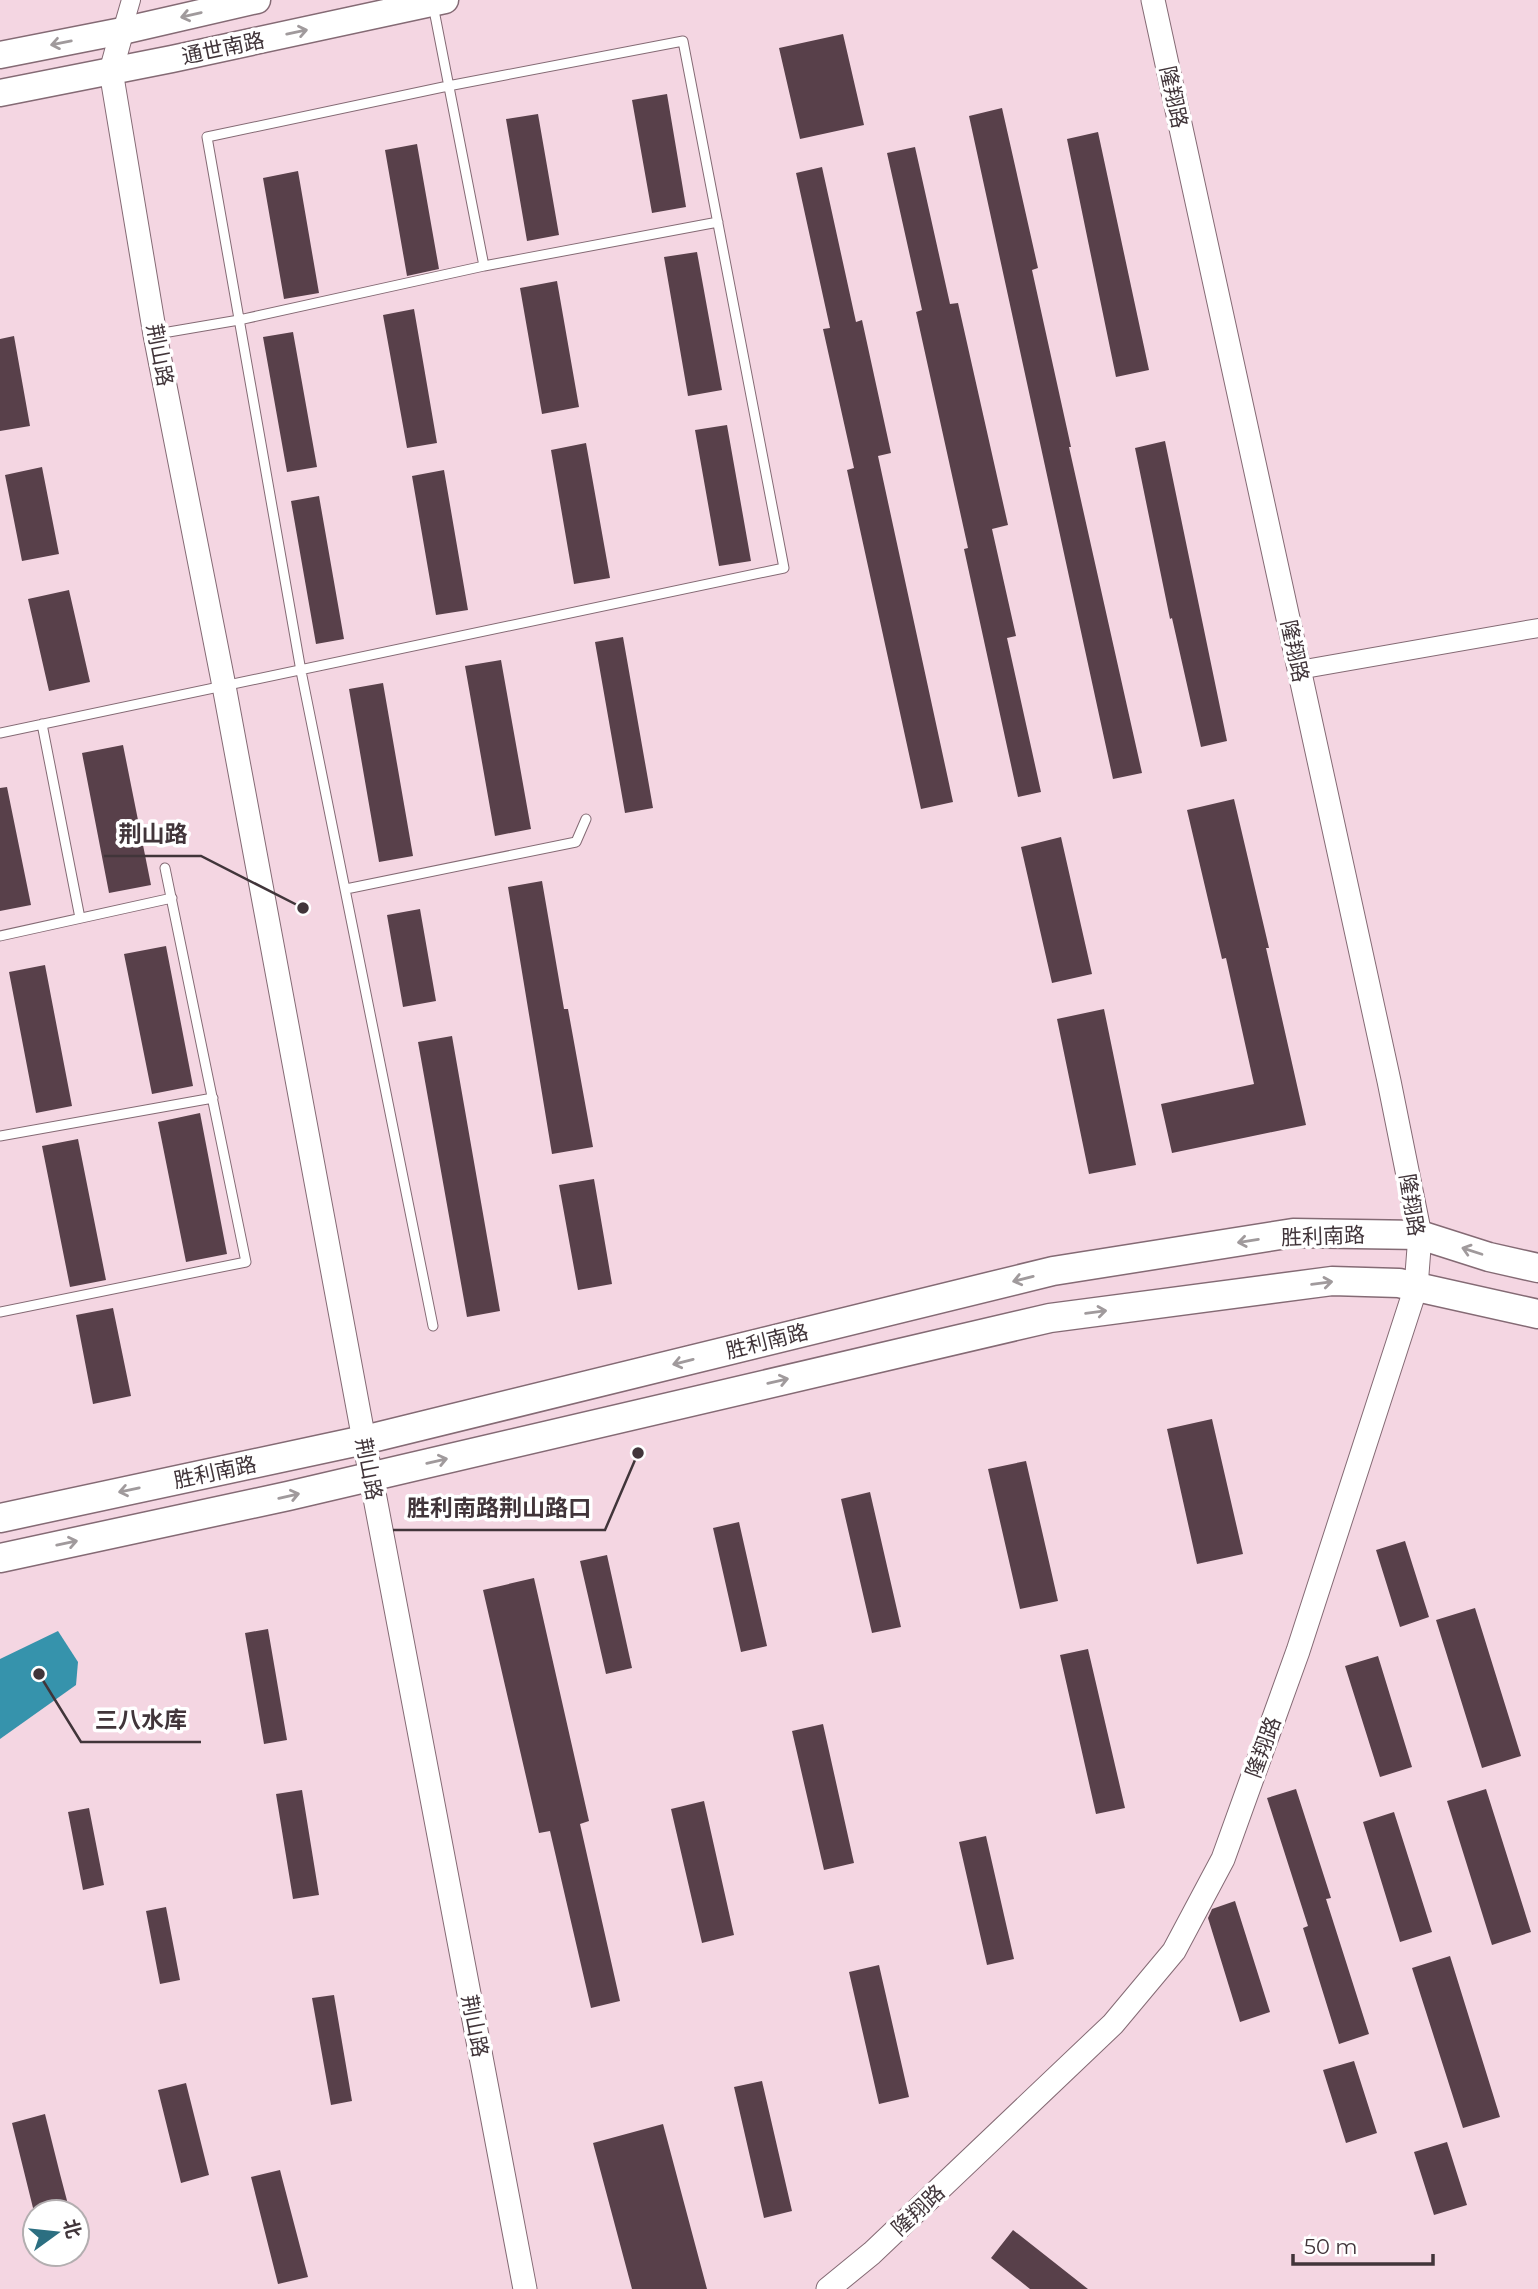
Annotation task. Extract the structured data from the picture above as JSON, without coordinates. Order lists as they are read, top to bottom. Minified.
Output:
{"streets":{"main road":["通世南路","胜利南路"],"street":["隆翔路","荆山路"]},"crossings":[["通世南路","荆山路"],["隆翔路","胜利南路"],["荆山路","胜利南路"]],"places":["荆山路","胜利南路荆山路口","三八水库"],"scale_bar":"50 m","north":"right"}
